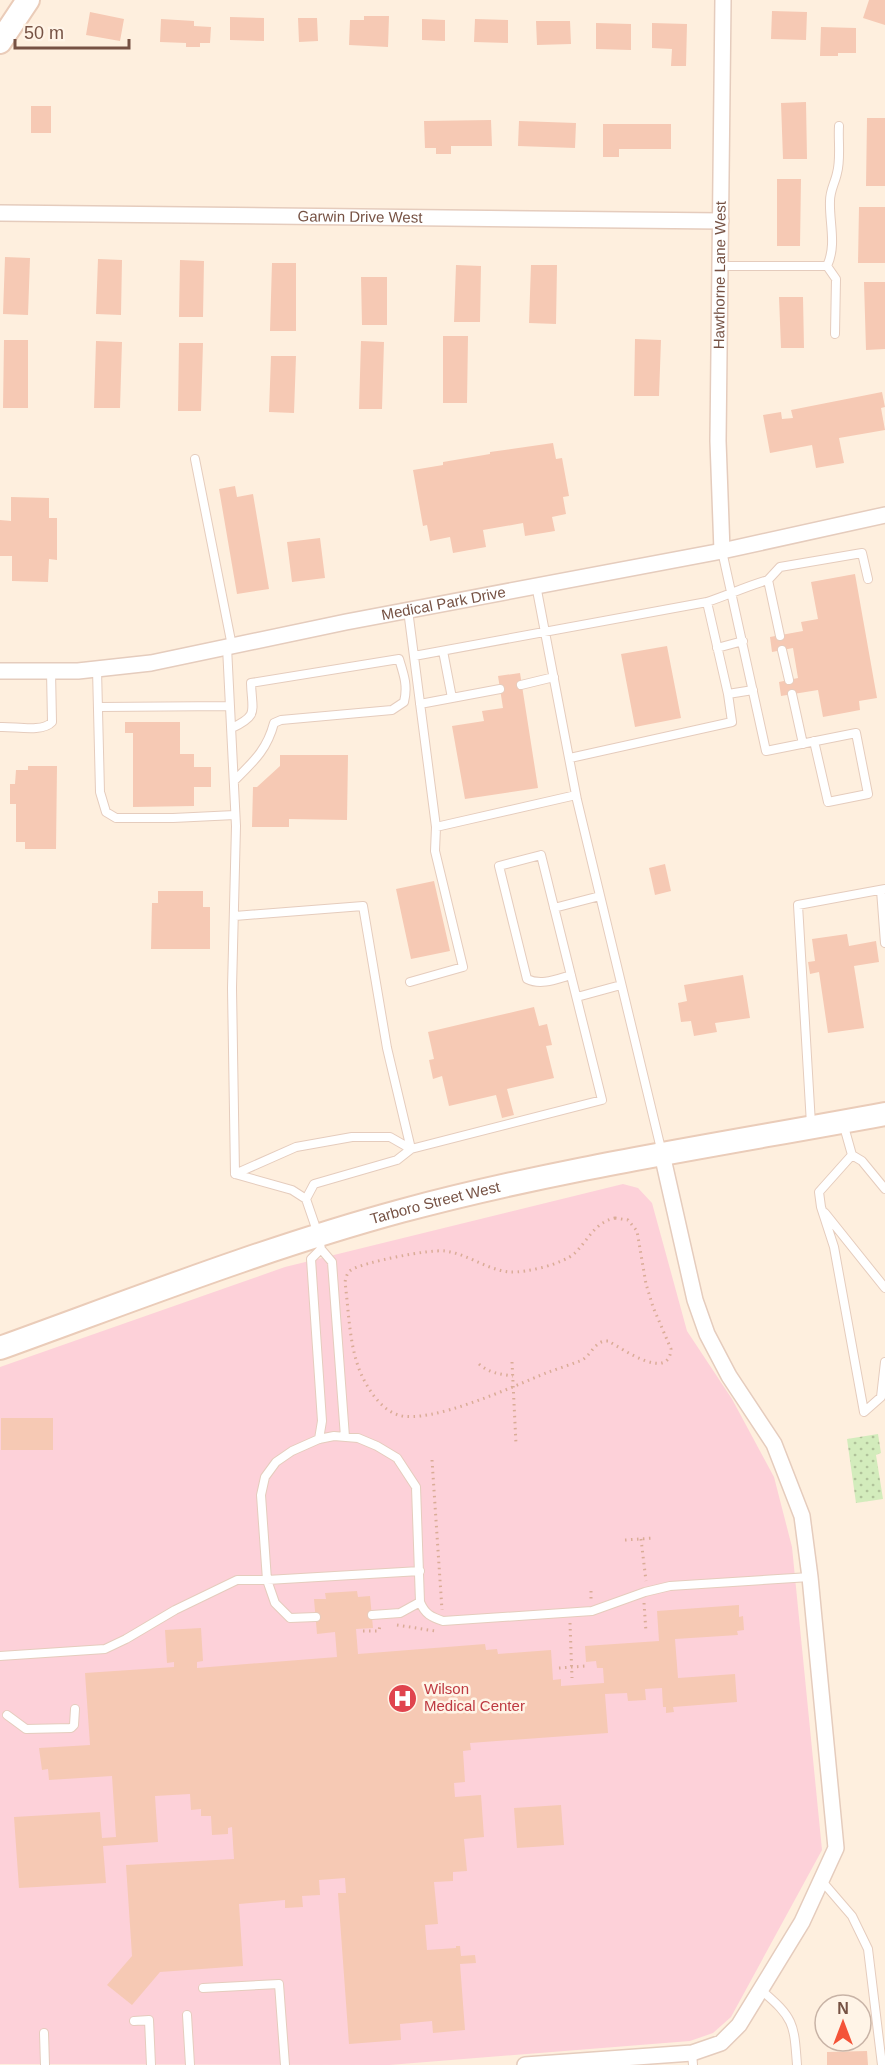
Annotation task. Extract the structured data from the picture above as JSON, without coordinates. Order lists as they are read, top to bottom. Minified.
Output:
{"streets":{"main road":["Tarboro Street West"],"street":["Garwin Drive West","Hawthorne Lane West","Medical Park Drive"]},"crossings":[["Garwin Drive West","Hawthorne Lane West"],["Hawthorne Lane West","Medical Park Drive"]],"places":{"hospital":["Wilson Medical Center"]},"scale_bar":"50 m","north":"top"}
